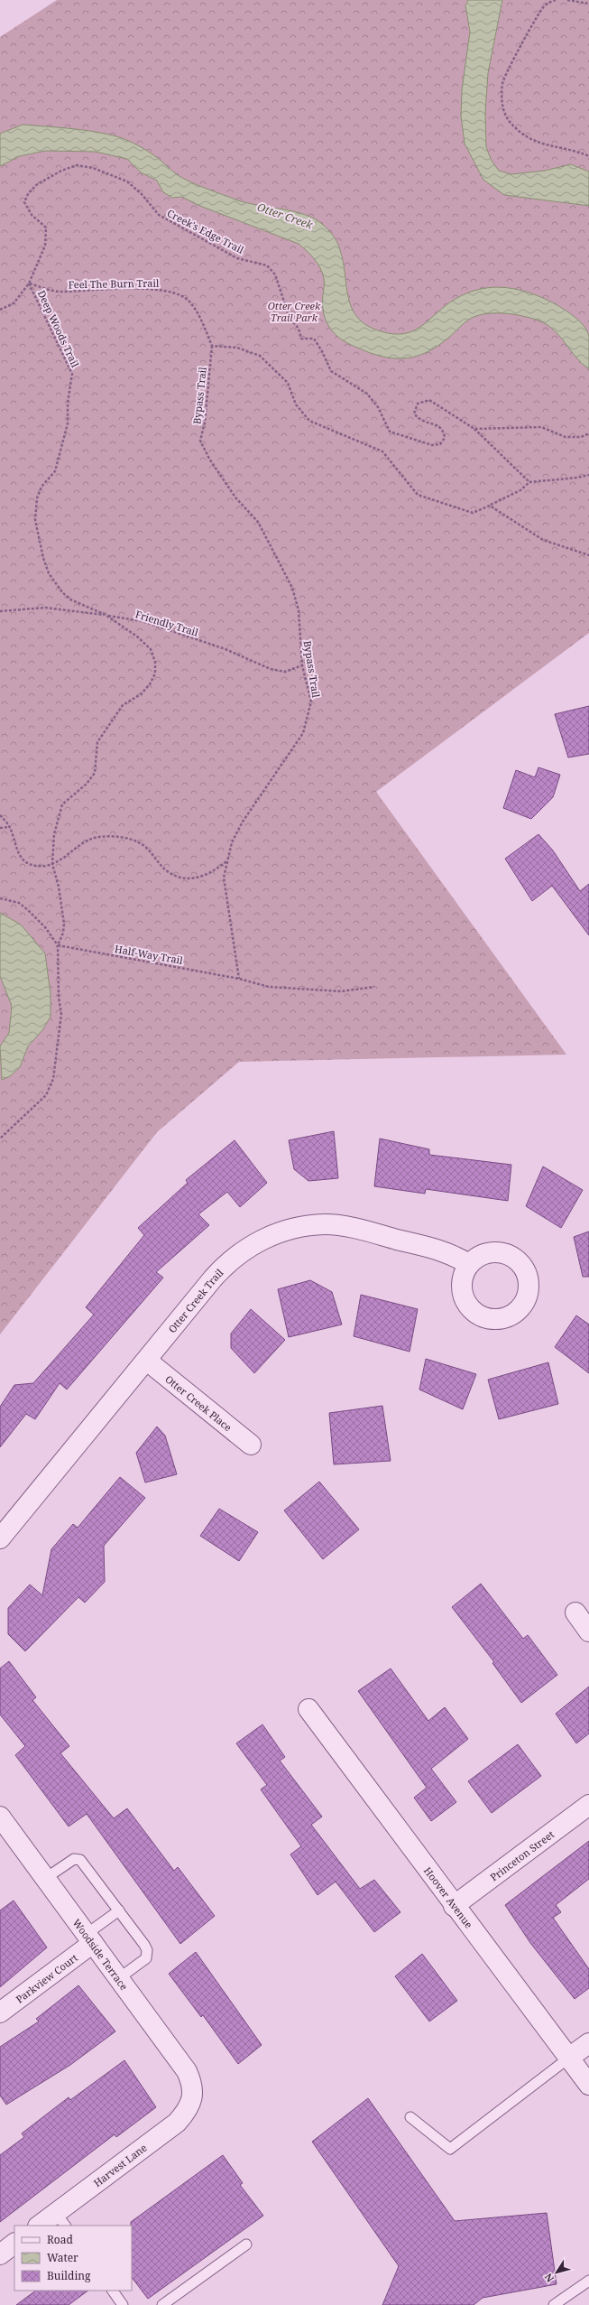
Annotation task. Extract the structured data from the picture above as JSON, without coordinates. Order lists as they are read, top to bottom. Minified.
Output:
{"streets":{"street":["Otter Creek Trail","Otter Creek Place","Princeton Street","Hoover Avenue","Woodside Terrace","Parkview Court","Harvest Lane"],"path":["Creek's Edge Trail","Feel The Burn Trail","Deep Woods Trail","Bypass Trail","Friendly Trail","Half-Way Trail"]},"crossings":[["Creek's Edge Trail","Feel The Burn Trail"],["Creek's Edge Trail","Deep Woods Trail"],["Feel The Burn Trail","Deep Woods Trail"],["Feel The Burn Trail","Bypass Trail"],["Deep Woods Trail","Friendly Trail"],["Deep Woods Trail","Half-Way Trail"],["Bypass Trail","Friendly Trail"],["Bypass Trail","Half-Way Trail"],["Otter Creek Trail","Otter Creek Place"],["Princeton Street","Hoover Avenue"],["Woodside Terrace","Parkview Court"],["Woodside Terrace","Harvest Lane"]],"water":["Otter Creek"],"parks":["Otter Creek Trail Park"],"legend":["Road","Water","Building"],"north":"bottom left"}
